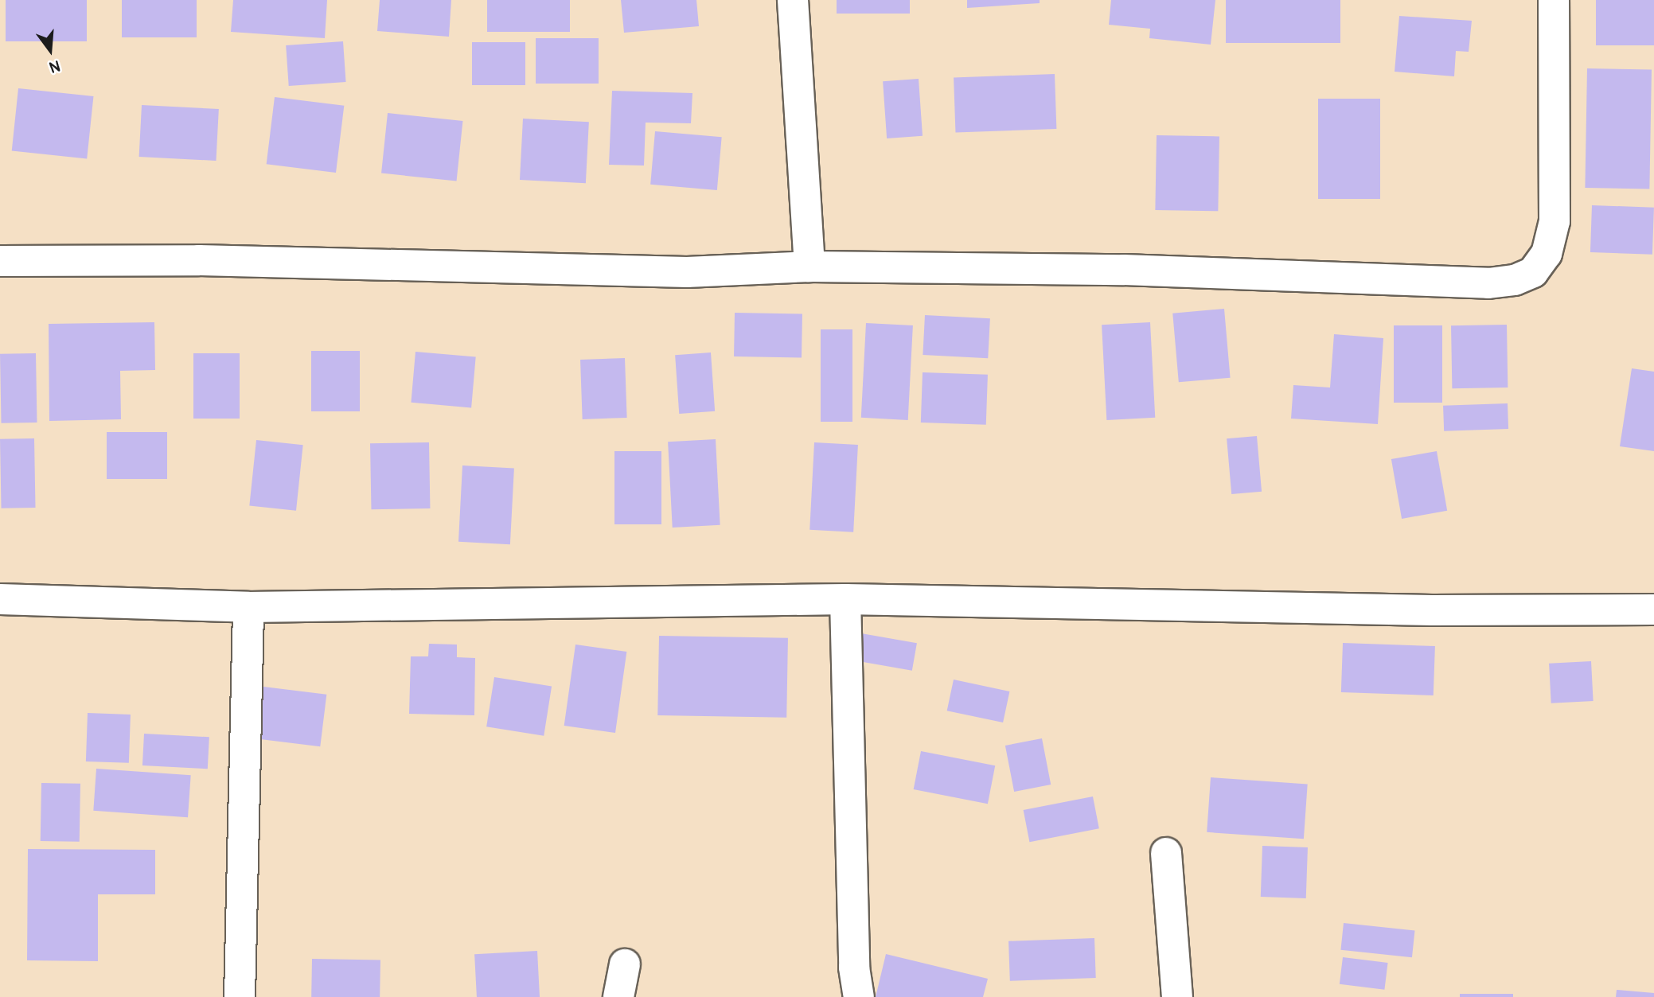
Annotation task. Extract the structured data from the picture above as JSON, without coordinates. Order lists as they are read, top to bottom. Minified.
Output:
{"north":"bottom"}
